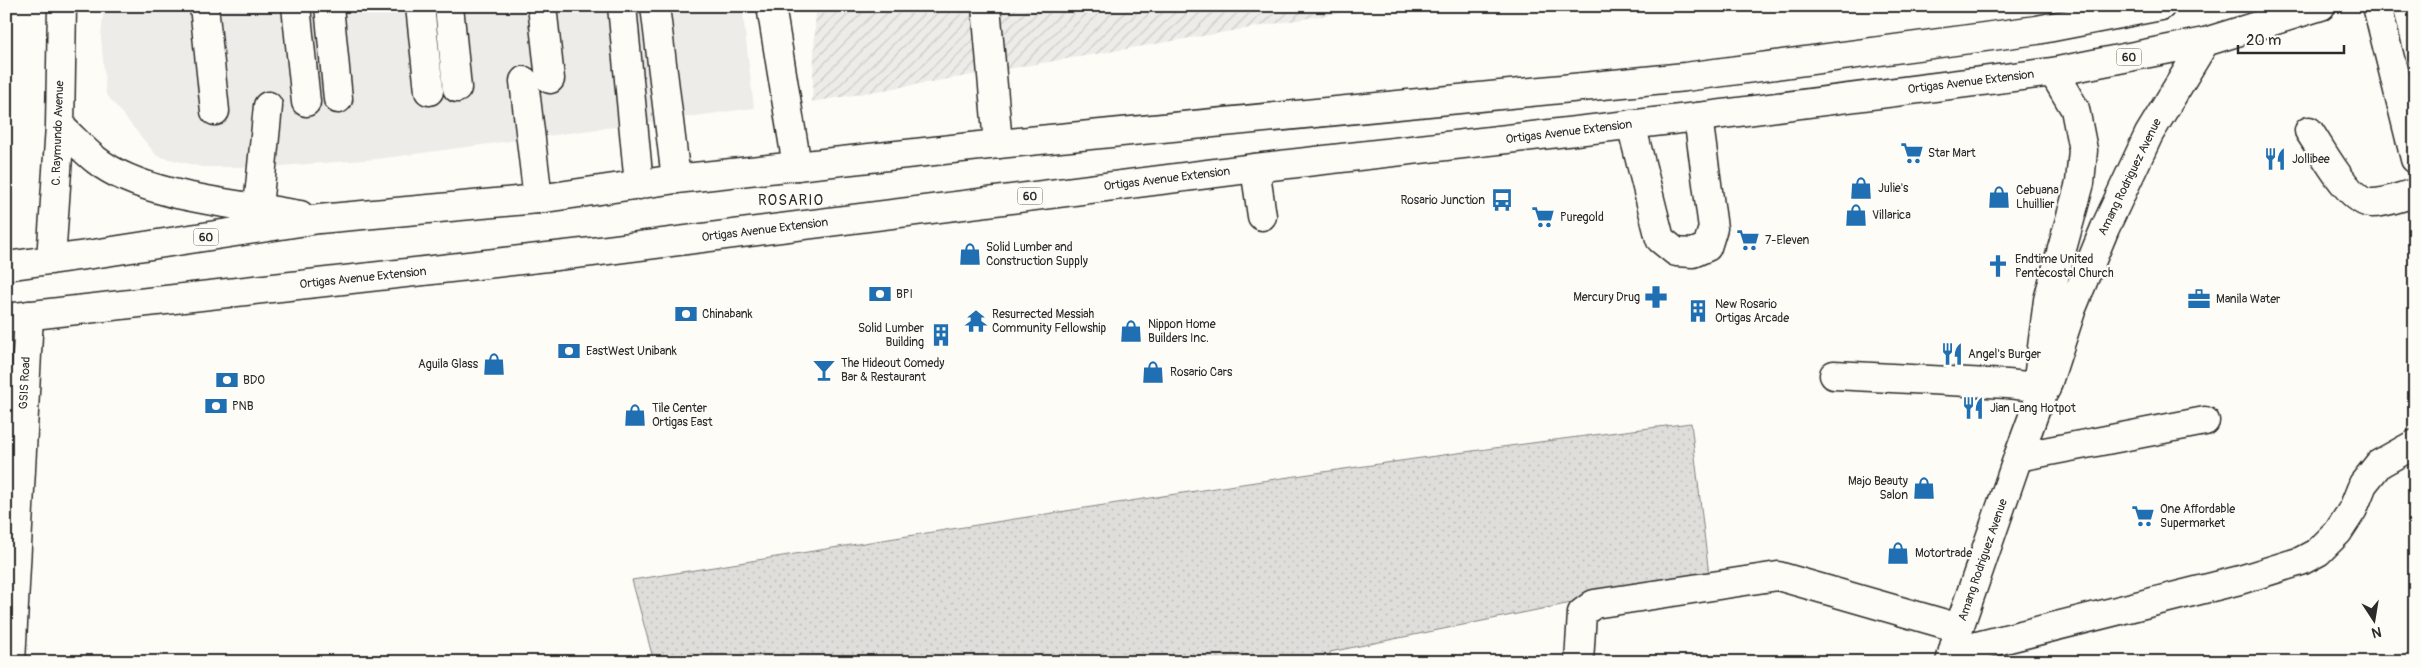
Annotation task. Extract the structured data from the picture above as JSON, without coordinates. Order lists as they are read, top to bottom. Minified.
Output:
{"streets":{"main road":["60","Ortigas Avenue Extension","C. Raymundo Avenue","Amang Rodriguez Avenue","GSIS Road"]},"crossings":[["60","C. Raymundo Avenue"],["Ortigas Avenue Extension","Amang Rodriguez Avenue"],["Ortigas Avenue Extension","GSIS Road"]],"districts":["ROSARIO"],"places":{"supermarket":["Star Mart","Puregold","7-Eleven","One Affordable Supermarket"],"restaurant":["Jollibee","Angel's Burger","Jian Lang Hotpot"],"shop":["Julie's","Cebuana Lhuillier","Villarica","Solid Lumber and Construction Supply","Nippon Home Builders Inc.","Aguila Glass","Rosario Cars","Tile Center Ortigas East","Majo Beauty Salon","Motortrade"],"bus stop":["Rosario Junction"],"church":["Endtime United Pentecostal Church"],"bank":["BPI","Chinabank","EastWest Unibank","BDO","PNB"],"pharmacy":["Mercury Drug"],"office":["Manila Water"],"building":["New Rosario Ortigas Arcade","Solid Lumber Building"],"temple":["Resurrected Messiah Community Fellowship"],"bar":["The Hideout Comedy Bar & Restaurant"]},"scale_bar":"20 m","north":"bottom"}
